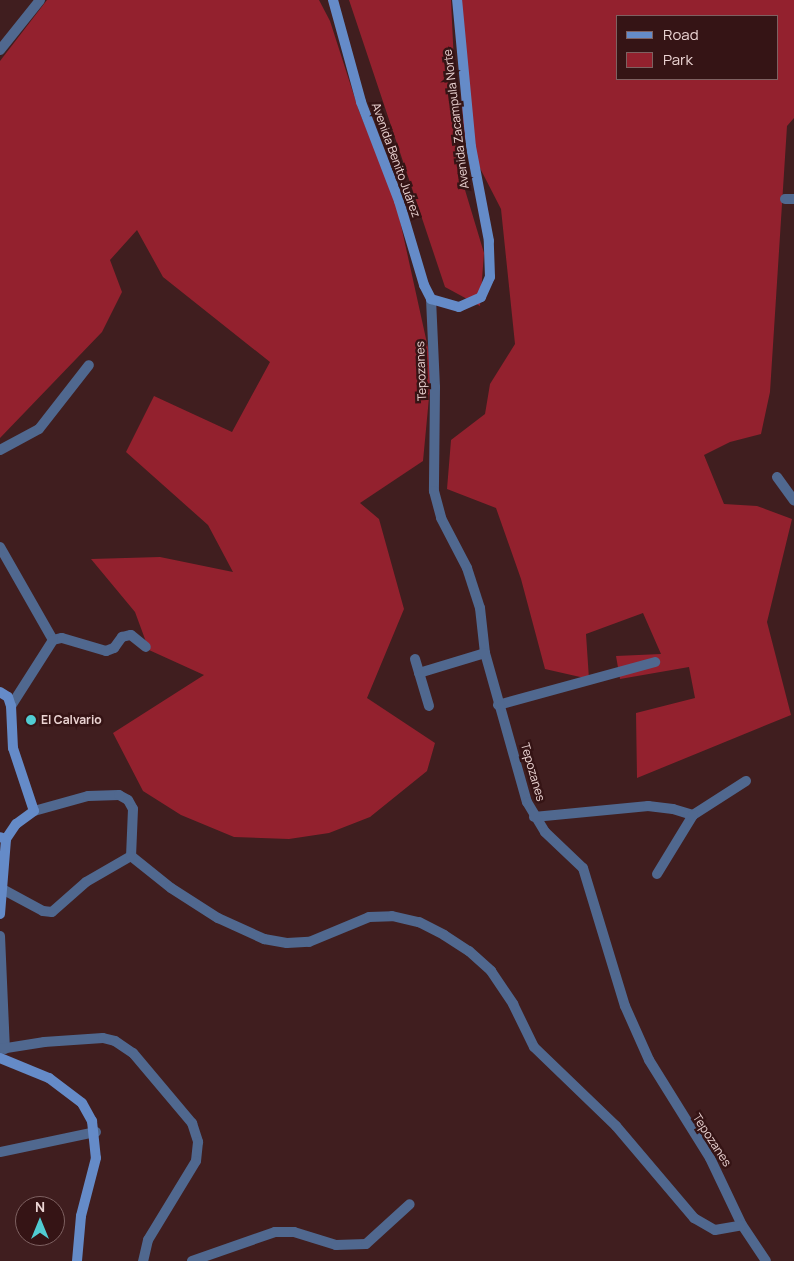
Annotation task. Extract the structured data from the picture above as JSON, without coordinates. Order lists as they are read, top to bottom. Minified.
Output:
{"streets":{"main road":["Avenida Zacampula Norte","Avenida Benito Juárez"],"street":["Tepozanes"]},"crossings":[["Avenida Zacampula Norte","Avenida Benito Juárez"],["Avenida Zacampula Norte","Tepozanes"],["Avenida Benito Juárez","Tepozanes"]],"places":["El Calvario"],"legend":["Road","Park"],"north":"top"}
